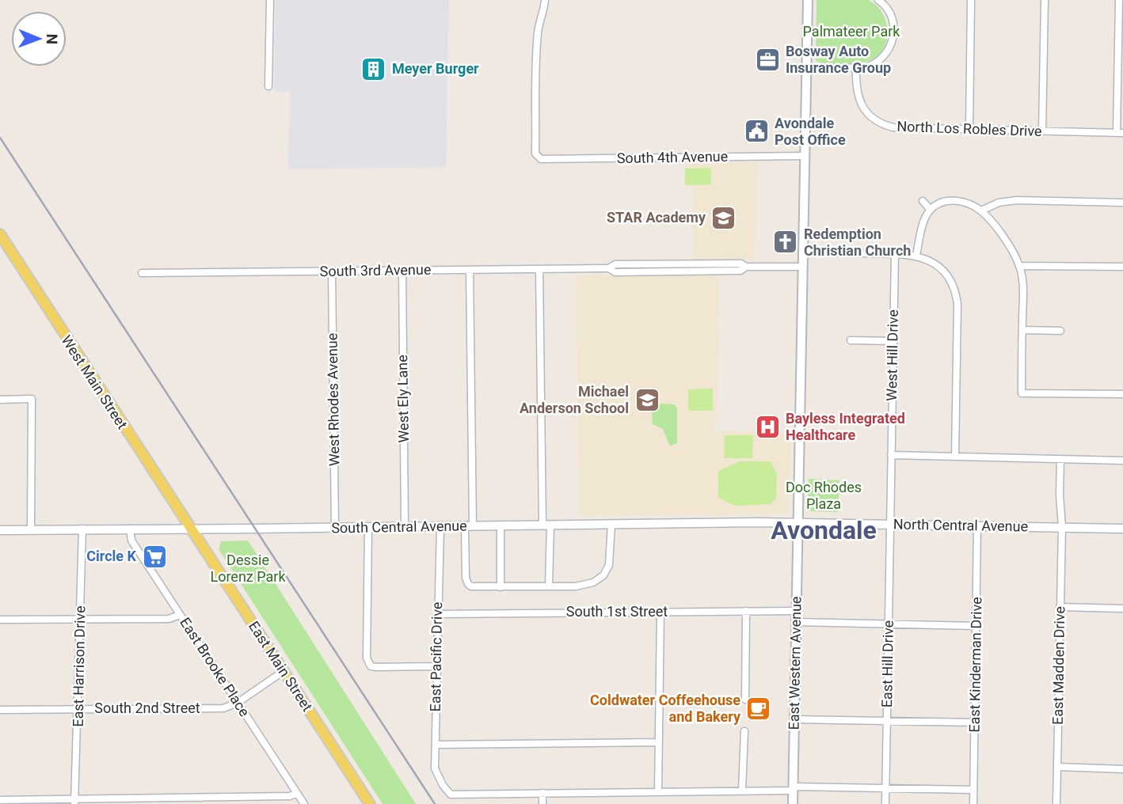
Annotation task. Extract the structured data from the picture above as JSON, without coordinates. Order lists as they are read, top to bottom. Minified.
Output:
{"streets":{"main road":["West Main Street","East Western Avenue","East Main Street"],"street":["North Los Robles Drive","South 4th Avenue","South 3rd Avenue","West Hill Drive","West Ely Lane","West Rhodes Avenue","North Central Avenue","South Central Avenue","South 1st Street","East Pacific Drive","East Hill Drive","East Kinderman Drive","East Madden Drive","East Harrison Drive","East Brooke Place","South 2nd Street"]},"crossings":[["South 4th Avenue","East Western Avenue"],["South 3rd Avenue","West Ely Lane"],["South 3rd Avenue","West Rhodes Avenue"],["South 3rd Avenue","East Western Avenue"],["West Hill Drive","North Central Avenue"],["West Hill Drive","East Hill Drive"],["West Main Street","South Central Avenue"],["West Main Street","East Main Street"],["West Ely Lane","South Central Avenue"],["West Rhodes Avenue","South Central Avenue"],["North Central Avenue","South Central Avenue"],["North Central Avenue","East Western Avenue"],["North Central Avenue","East Hill Drive"],["North Central Avenue","East Kinderman Drive"],["North Central Avenue","East Madden Drive"],["South Central Avenue","East Pacific Drive"],["South Central Avenue","East Western Avenue"],["South Central Avenue","East Harrison Drive"],["South Central Avenue","East Main Street"],["South Central Avenue","East Brooke Place"],["South 1st Street","East Pacific Drive"],["South 1st Street","East Western Avenue"],["East Harrison Drive","South 2nd Street"],["East Main Street","South 2nd Street"],["East Brooke Place","South 2nd Street"]],"districts":["Avondale"],"parks":["Palmateer Park","Doc Rhodes Plaza","Dessie Lorenz Park"],"places":{"office":["Bosway Auto Insurance Group"],"building":["Meyer Burger"],"public building":["Avondale Post Office"],"school or university":["STAR Academy","Michael Anderson School"],"church":["Redemption Christian Church"],"hospital":["Bayless Integrated Healthcare"],"supermarket":["Circle K"],"cafe":["Coldwater Coffeehouse and Bakery"]},"north":"right"}
